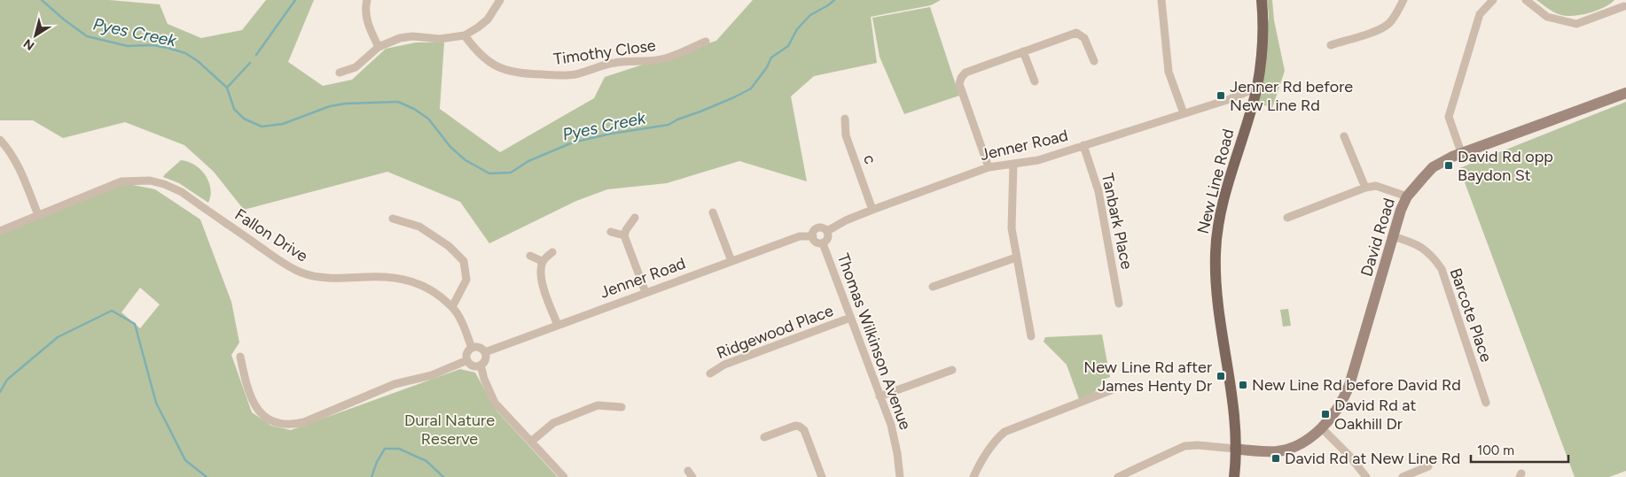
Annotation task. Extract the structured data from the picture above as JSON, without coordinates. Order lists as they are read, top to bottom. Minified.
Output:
{"streets":{"main road":["New Line Road"],"street":["Timothy Close","Jenner Road","c","Tanbark Place","Fallon Drive","David Road","Barcote Place","Ridgewood Place","Thomas Wilkinson Avenue"]},"crossings":[["Jenner Road","c"],["Jenner Road","New Line Road"],["Jenner Road","Tanbark Place"],["Jenner Road","Fallon Drive"],["Jenner Road","Thomas Wilkinson Avenue"],["New Line Road","David Road"],["David Road","Barcote Place"],["Ridgewood Place","Thomas Wilkinson Avenue"]],"water":["Pyes Creek"],"parks":["Dural Nature Reserve"],"places":{"transit":["Jenner Rd before New Line Rd","David Rd opp Baydon St","New Line Rd after James Henty Dr","New Line Rd before David Rd","David Rd at Oakhill Dr","David Rd at New Line Rd"]},"scale_bar":"100 m","north":"bottom left"}
